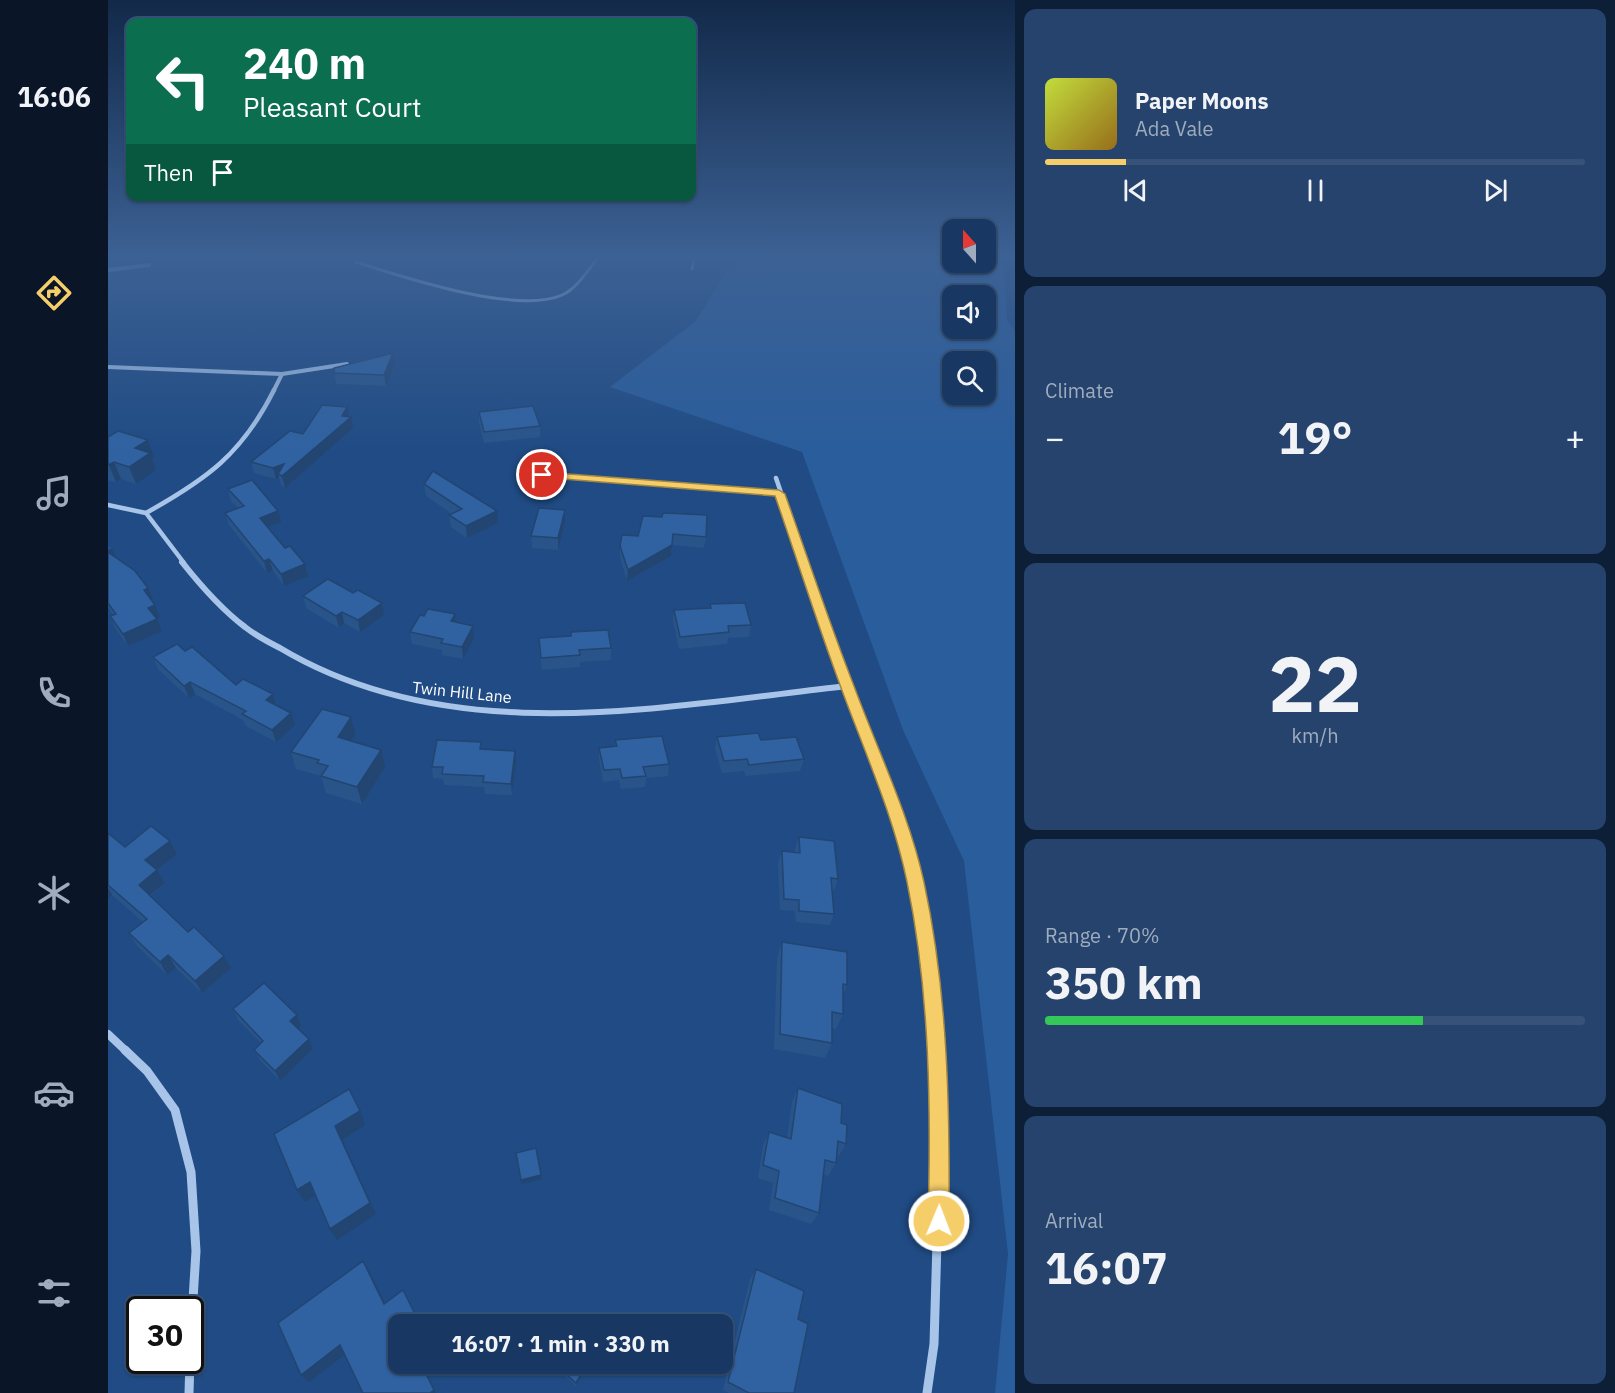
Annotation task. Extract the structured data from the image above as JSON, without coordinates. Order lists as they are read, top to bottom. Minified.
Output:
{"streets":{"street":["Twin Hill Lane"]},"north":"top","page":{"tabs":"16:06","turn":["240 m","Pleasant Court"],"song":["Paper Moons","Ada Vale"],"then":"Then","tile":["Climate",["22","km/h"],["Range · 70%","350 km"],["Arrival","16:07"]],"heat":["−","19°","+"],"limit":"30","trip":"16:07 · 1 min · 330 m"}}
